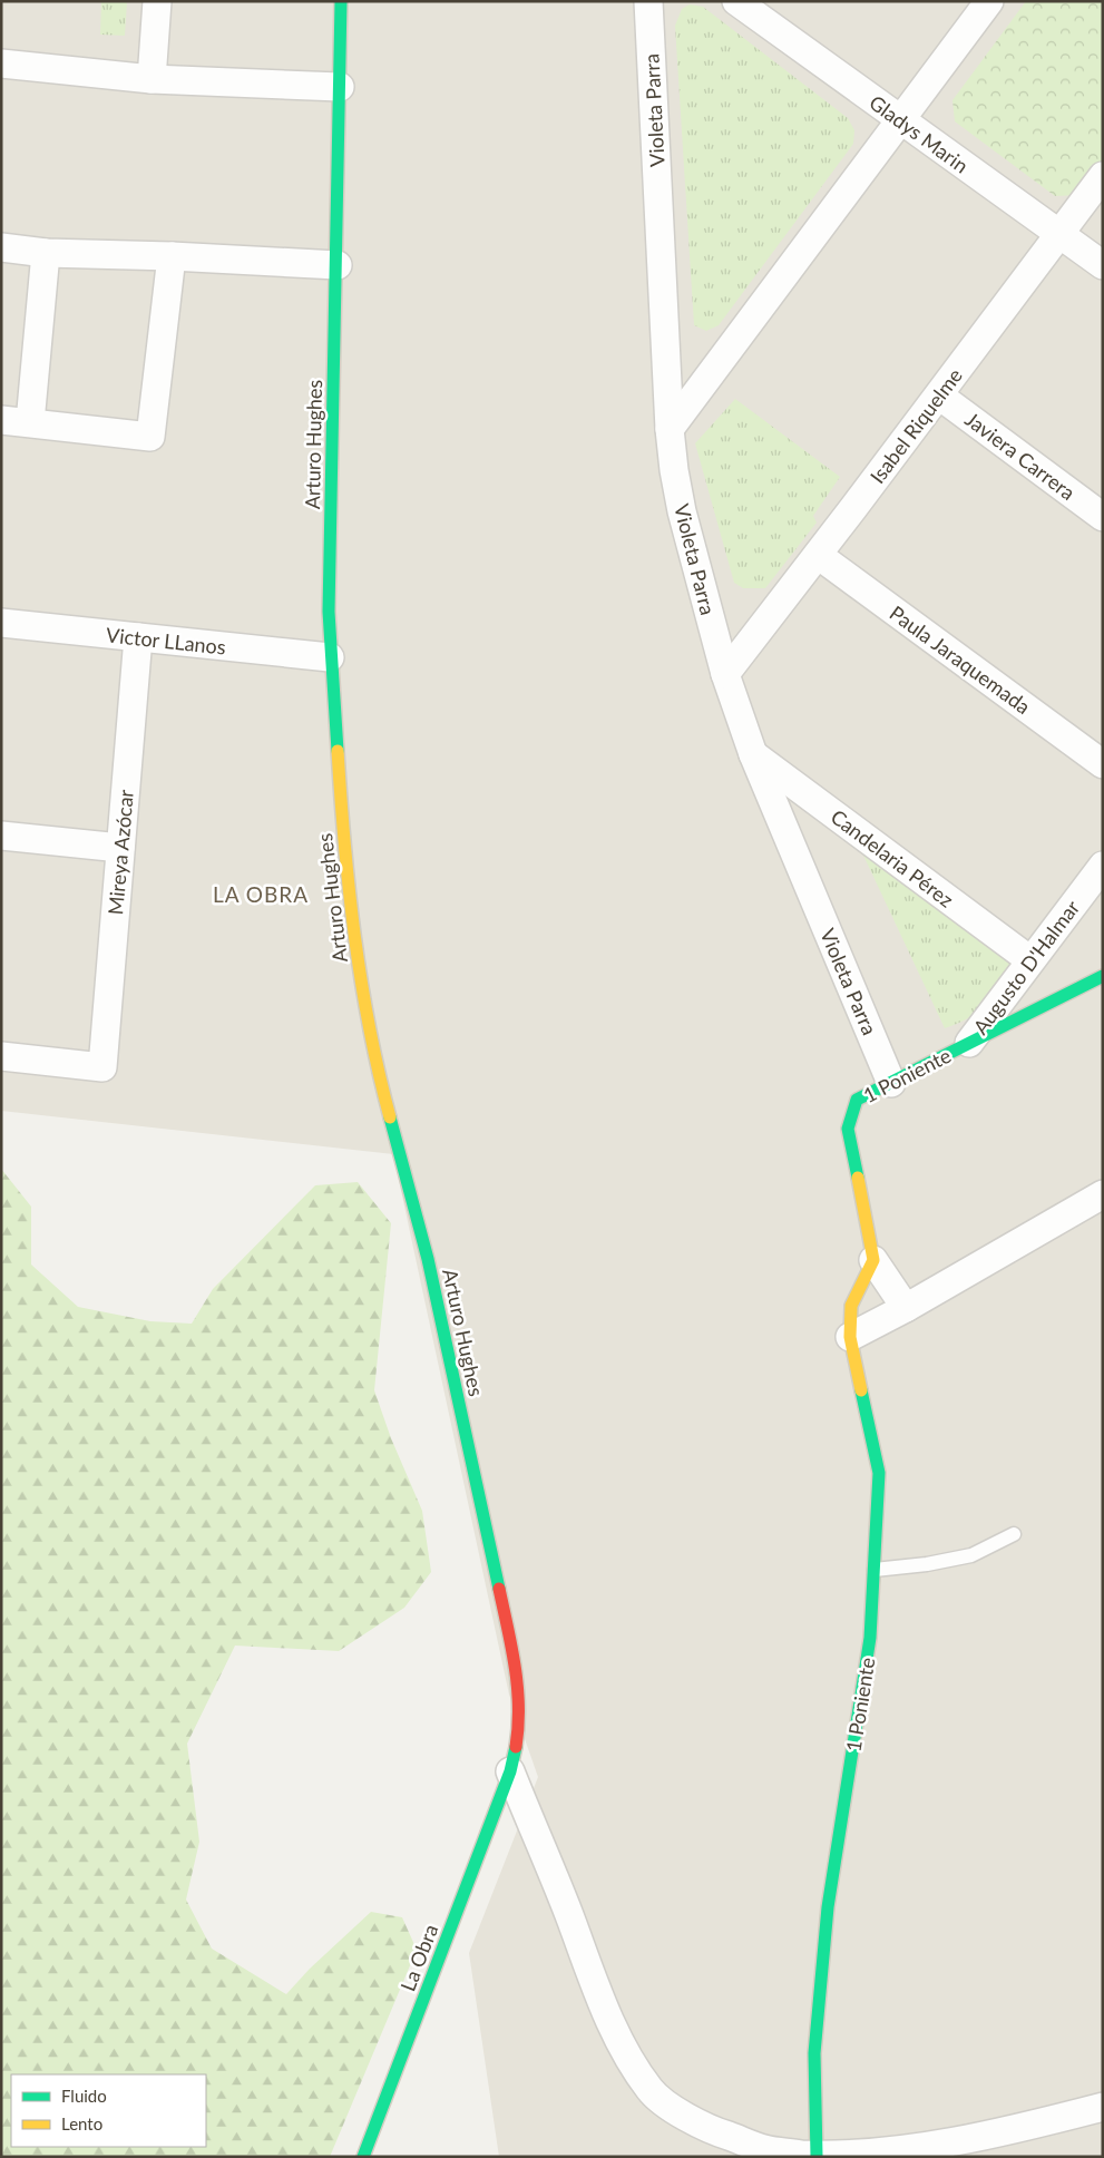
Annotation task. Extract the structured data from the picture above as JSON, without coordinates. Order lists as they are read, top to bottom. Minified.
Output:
{"streets":{"street":["Violeta Parra","Gladys Marin","Isabel Riquelme","Arturo Hughes","Javiera Carrera","Victor LLanos","Paula Jaraquemada","Mireya Azócar","Candelaria Pérez","Augusto D'Halmar","1 Poniente","La Obra"]},"crossings":[["Violeta Parra","Isabel Riquelme"],["Violeta Parra","Candelaria Pérez"],["Violeta Parra","1 Poniente"],["Gladys Marin","Isabel Riquelme"],["Isabel Riquelme","Javiera Carrera"],["Isabel Riquelme","Paula Jaraquemada"],["Arturo Hughes","Victor LLanos"],["Arturo Hughes","La Obra"],["Victor LLanos","Mireya Azócar"],["Candelaria Pérez","Augusto D'Halmar"],["Augusto D'Halmar","1 Poniente"]],"districts":["LA OBRA"],"legend":["Fluido","Lento"]}
